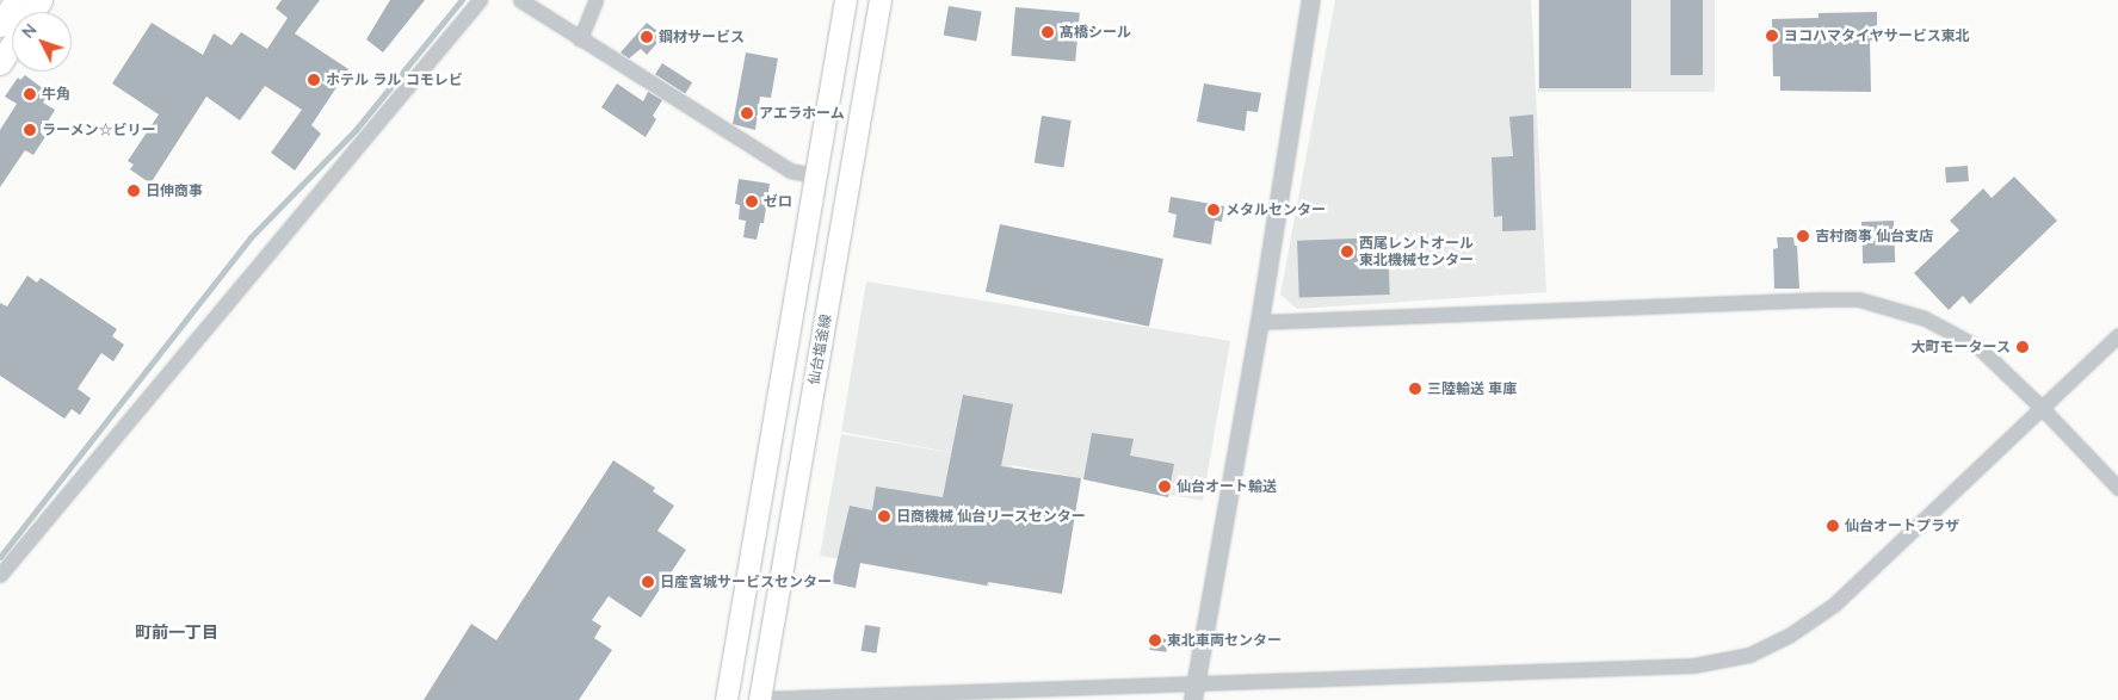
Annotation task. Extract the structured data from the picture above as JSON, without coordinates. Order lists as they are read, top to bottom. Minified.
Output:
{"streets":{"main road":["仙台塩釜線"]},"districts":["町前一丁目"],"places":["髙橋シール","ヨコハマタイヤサービス東北","鋼材サービス","ホテル ラル コモレビ","牛角","アエラホーム","ラーメン☆ビリー","日伸商事","ゼロ","メタルセンター","吉村商事 仙台支店","西尾レントオール 東北機械センター","大町モータース","三陸輸送 車庫","仙台オート輸送","日商機械 仙台リースセンター","仙台オートプラザ","日産宮城サービスセンター","東北車両センター"],"north":"top left"}
